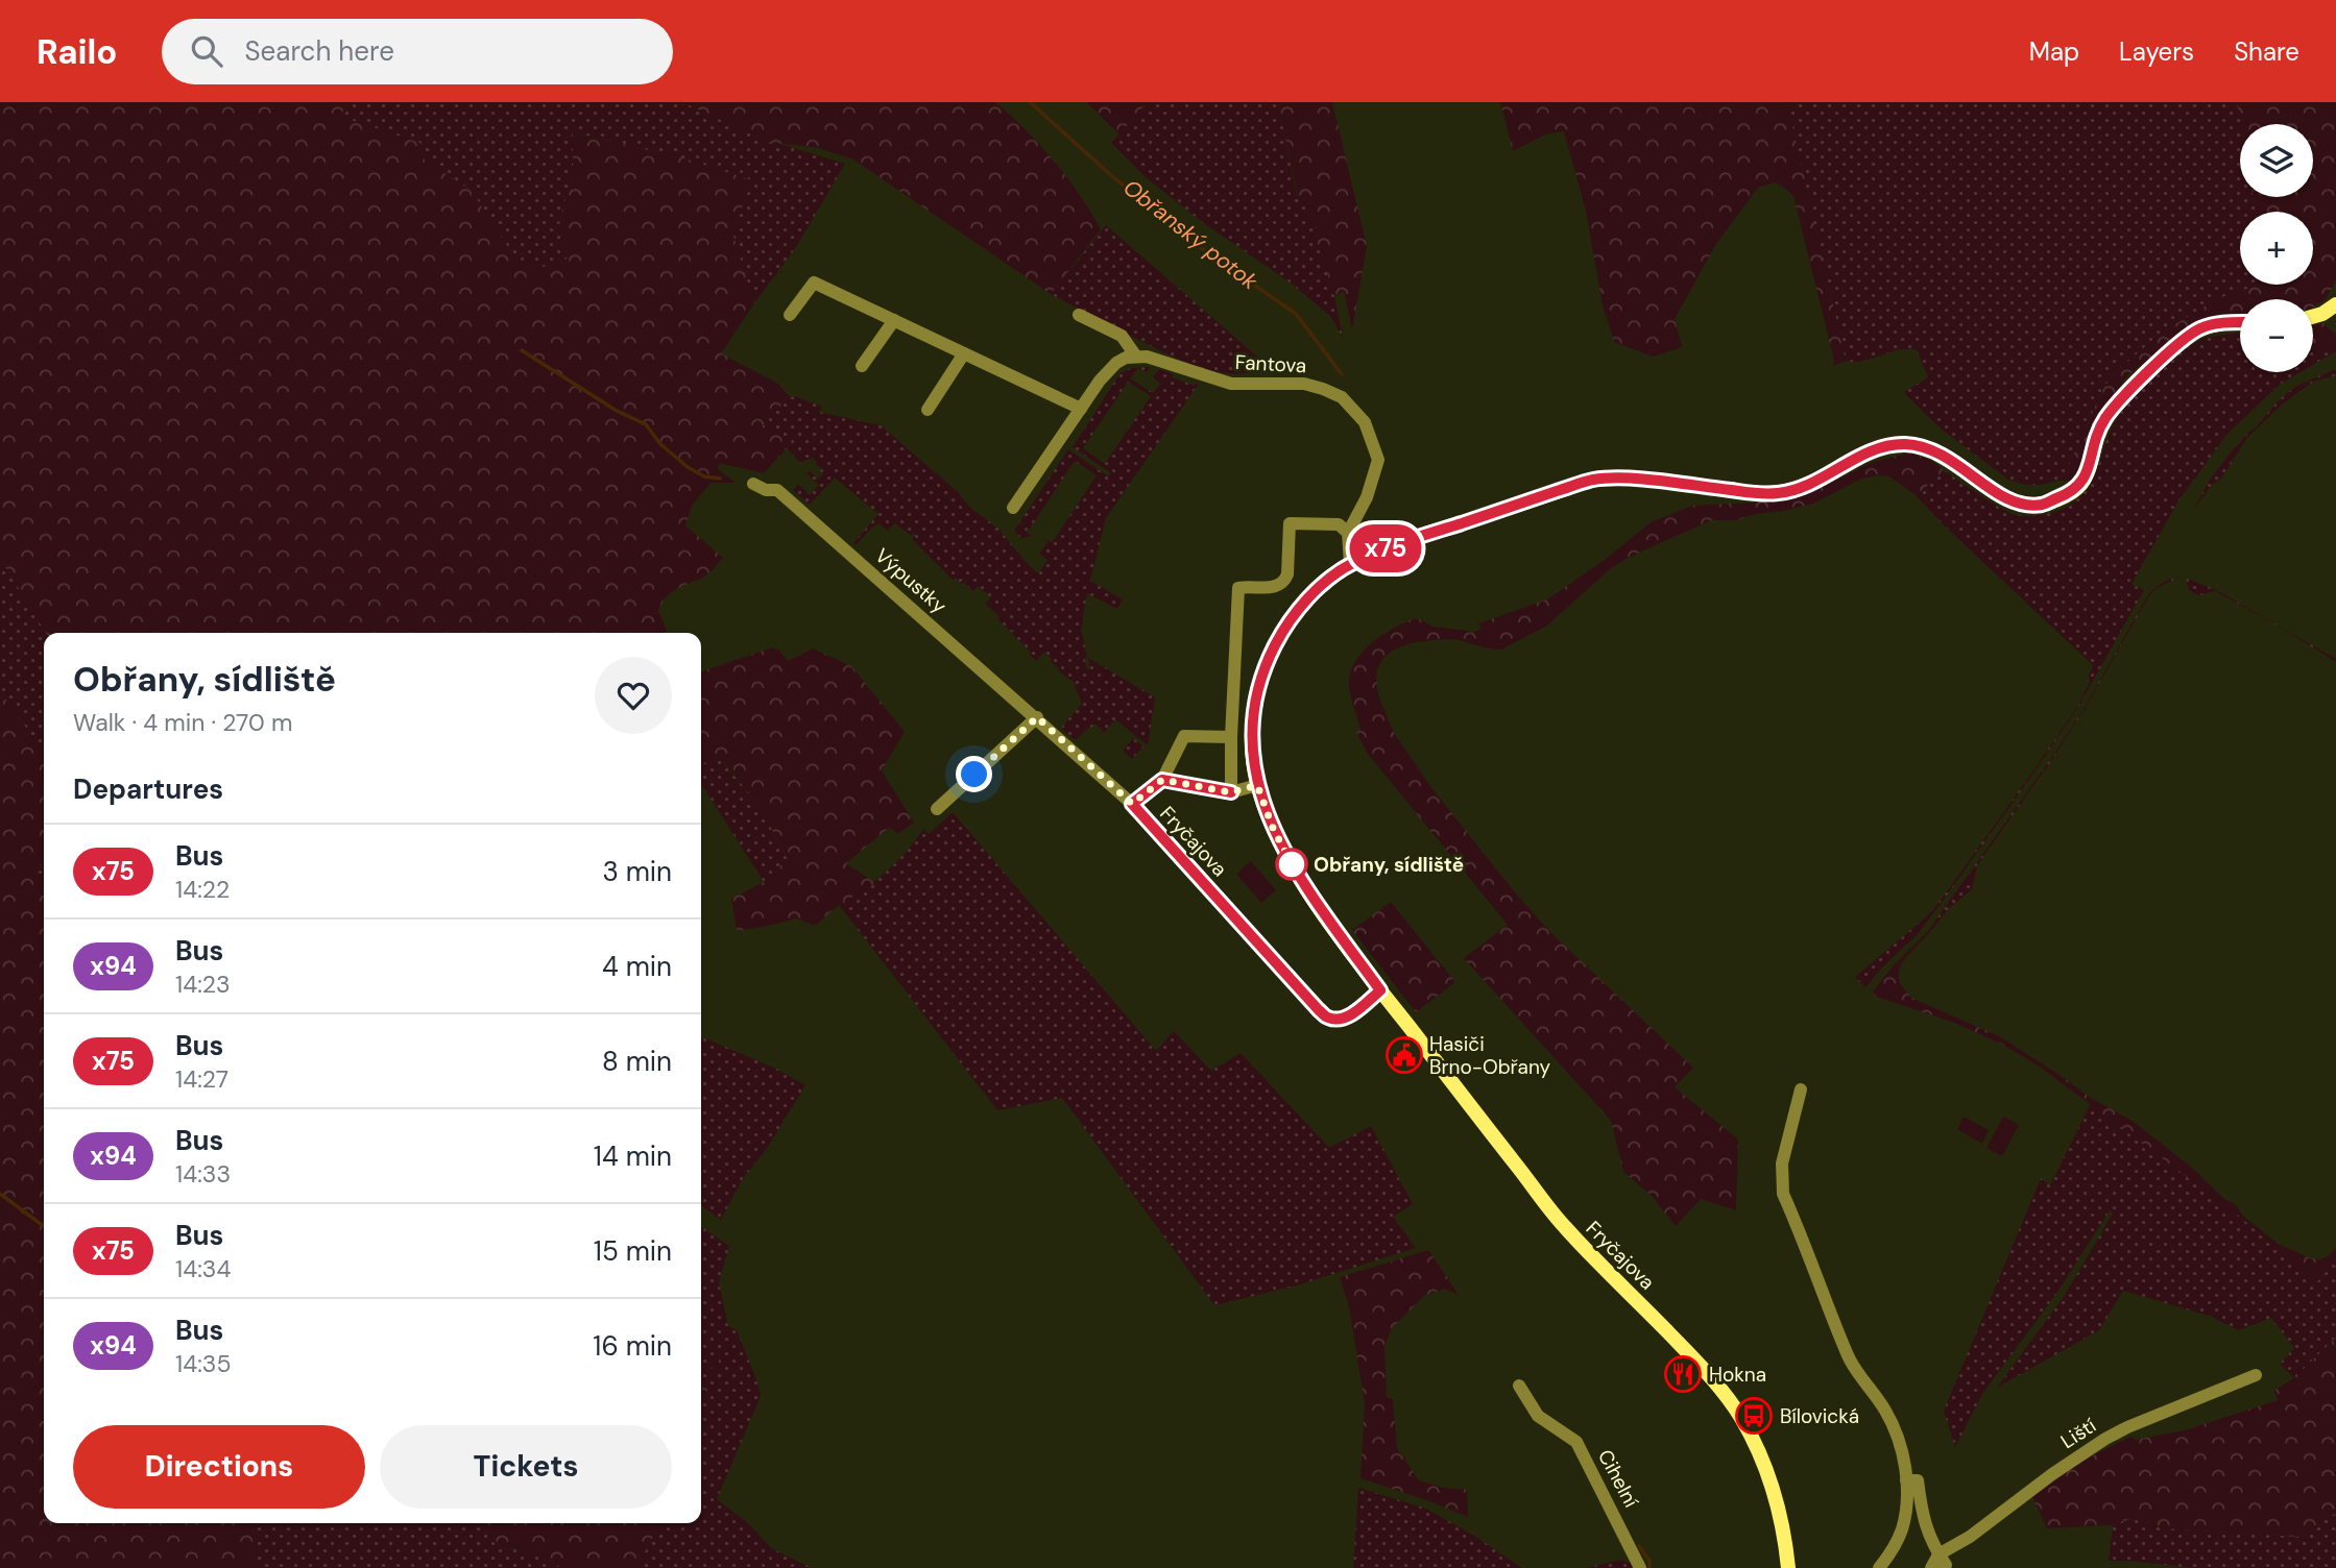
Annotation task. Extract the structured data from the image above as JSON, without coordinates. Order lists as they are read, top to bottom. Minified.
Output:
{"streets":{"main road":["Fryčajova"],"street":["Fantova","Výpustky","Liští","Cihelní"]},"crossings":[["Výpustky","Fryčajova"]],"water":["Obřanský potok"],"places":{"other":["Obřany, sídliště"],"public building":["Hasiči Brno-Obřany"],"restaurant":["Hokna"],"bus stop":["Bílovická"]},"lines":["bus line x75"],"page":{"header":"Railo","search":"Search here","nav":["Map","Layers","Share"],"on_map":"x75","map_buttons":["+","−"],"heading":[["Obřany, sídliště","Walk · 4 min · 270 m"],"Departures"],"list":[{"mark":"x75","name":"Bus","note":"14:22","value":"3 min"},{"mark":"x94","name":"Bus","note":"14:23","value":"4 min"},{"mark":"x75","name":"Bus","note":"14:27","value":"8 min"},{"mark":"x94","name":"Bus","note":"14:33","value":"14 min"},{"mark":"x75","name":"Bus","note":"14:34","value":"15 min"},{"mark":"x94","name":"Bus","note":"14:35","value":"16 min"}],"buttons":["Directions","Tickets"]}}
